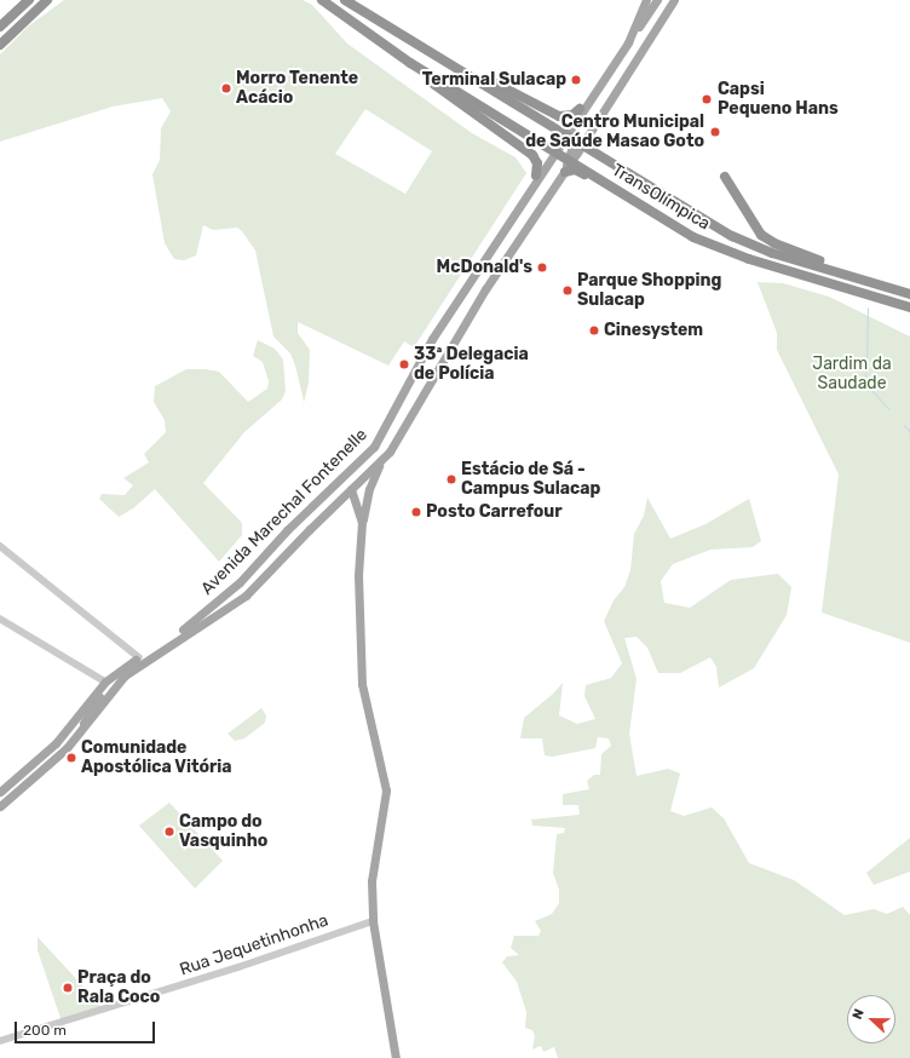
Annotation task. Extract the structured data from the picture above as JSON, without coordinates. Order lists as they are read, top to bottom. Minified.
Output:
{"streets":{"highway":["TransOlímpica"],"main road":["Avenida Marechal Fontenelle"],"street":["Rua Jequetinhonha"]},"crossings":[["TransOlímpica","Avenida Marechal Fontenelle"]],"parks":["Jardim da Saudade"],"places":["Terminal Sulacap","Morro Tenente Acácio","Capsi Pequeno Hans","Centro Municipal de Saúde Masao Goto","McDonald's","Parque Shopping Sulacap","Cinesystem","33ª Delegacia de Polícia","Estácio de Sá - Campus Sulacap","Posto Carrefour","Comunidade Apostólica Vitória","Campo do Vasquinho","Praça do Rala Coco"],"scale_bar":"200 m","north":"left"}
